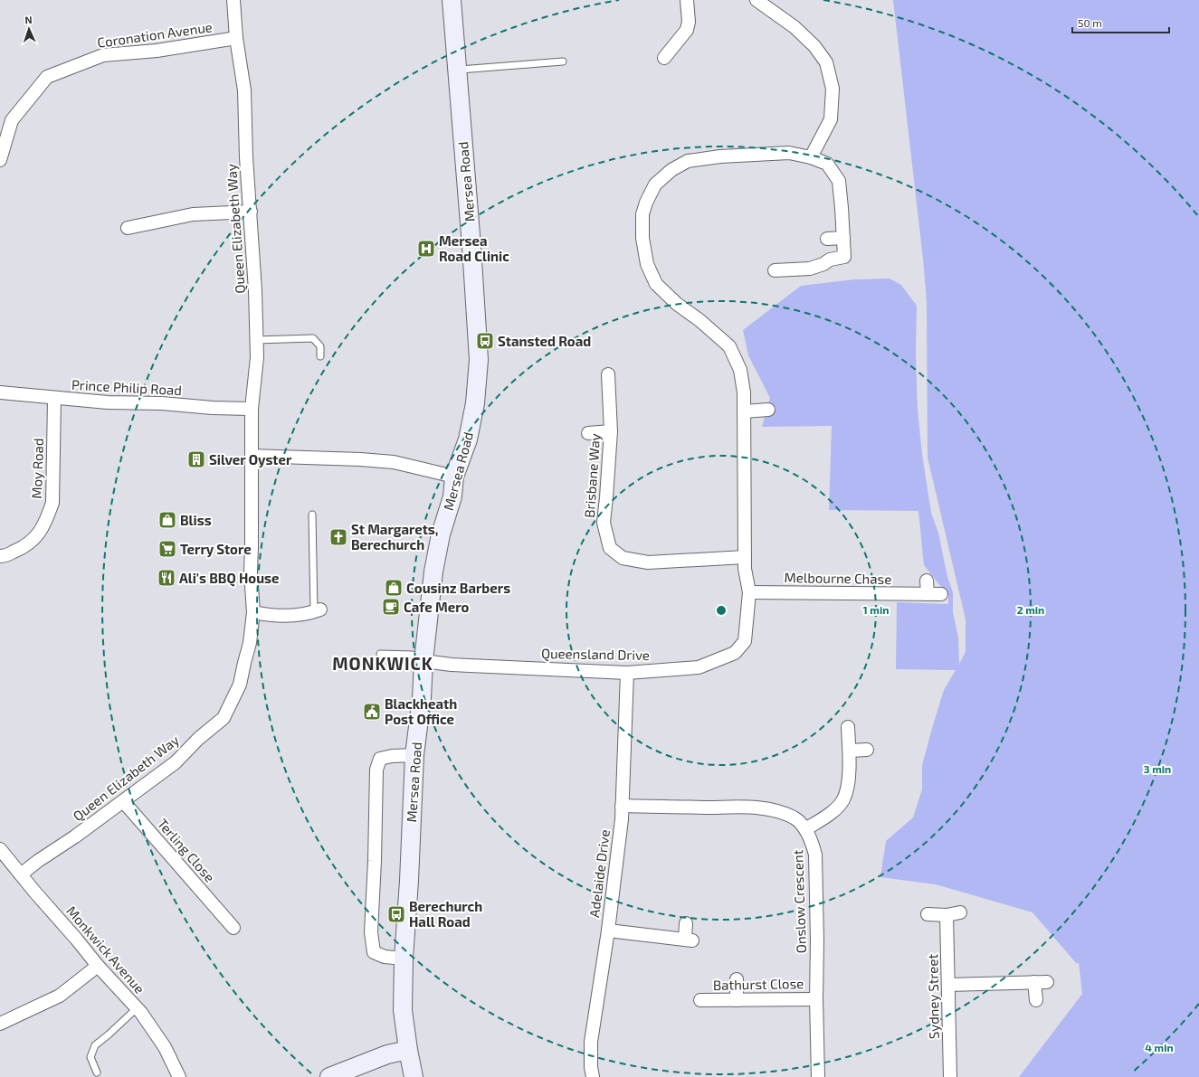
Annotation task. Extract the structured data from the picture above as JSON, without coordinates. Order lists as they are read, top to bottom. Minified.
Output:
{"streets":{"main road":["Mersea Road"],"street":["Coronation Avenue","Queen Elizabeth Way","Prince Philip Road","Moy Road","Brisbane Way","Melbourne Chase","Queensland Drive","Terling Close","Adelaide Drive","Onslow Crescent","Monkwick Avenue","Bathurst Close","Sydney Street"]},"crossings":[["Coronation Avenue","Queen Elizabeth Way"],["Mersea Road","Queensland Drive"],["Queen Elizabeth Way","Prince Philip Road"],["Queen Elizabeth Way","Terling Close"],["Queen Elizabeth Way","Monkwick Avenue"],["Prince Philip Road","Moy Road"],["Brisbane Way","Queensland Drive"],["Melbourne Chase","Queensland Drive"],["Queensland Drive","Adelaide Drive"],["Adelaide Drive","Onslow Crescent"],["Onslow Crescent","Bathurst Close"]],"districts":["MONKWICK"],"places":{"hospital":["Mersea Road Clinic"],"bus stop":["Stansted Road","Berechurch Hall Road"],"building":["Silver Oyster"],"shop":["Bliss","Cousinz Barbers"],"church":["St Margarets, Berechurch"],"supermarket":["Terry Store"],"restaurant":["Ali's BBQ House"],"cafe":["Cafe Mero"],"public building":["Blackheath Post Office"]},"scale_bar":"50 m","north":"top","rings":["1 min","2 min","3 min","4 min"]}
